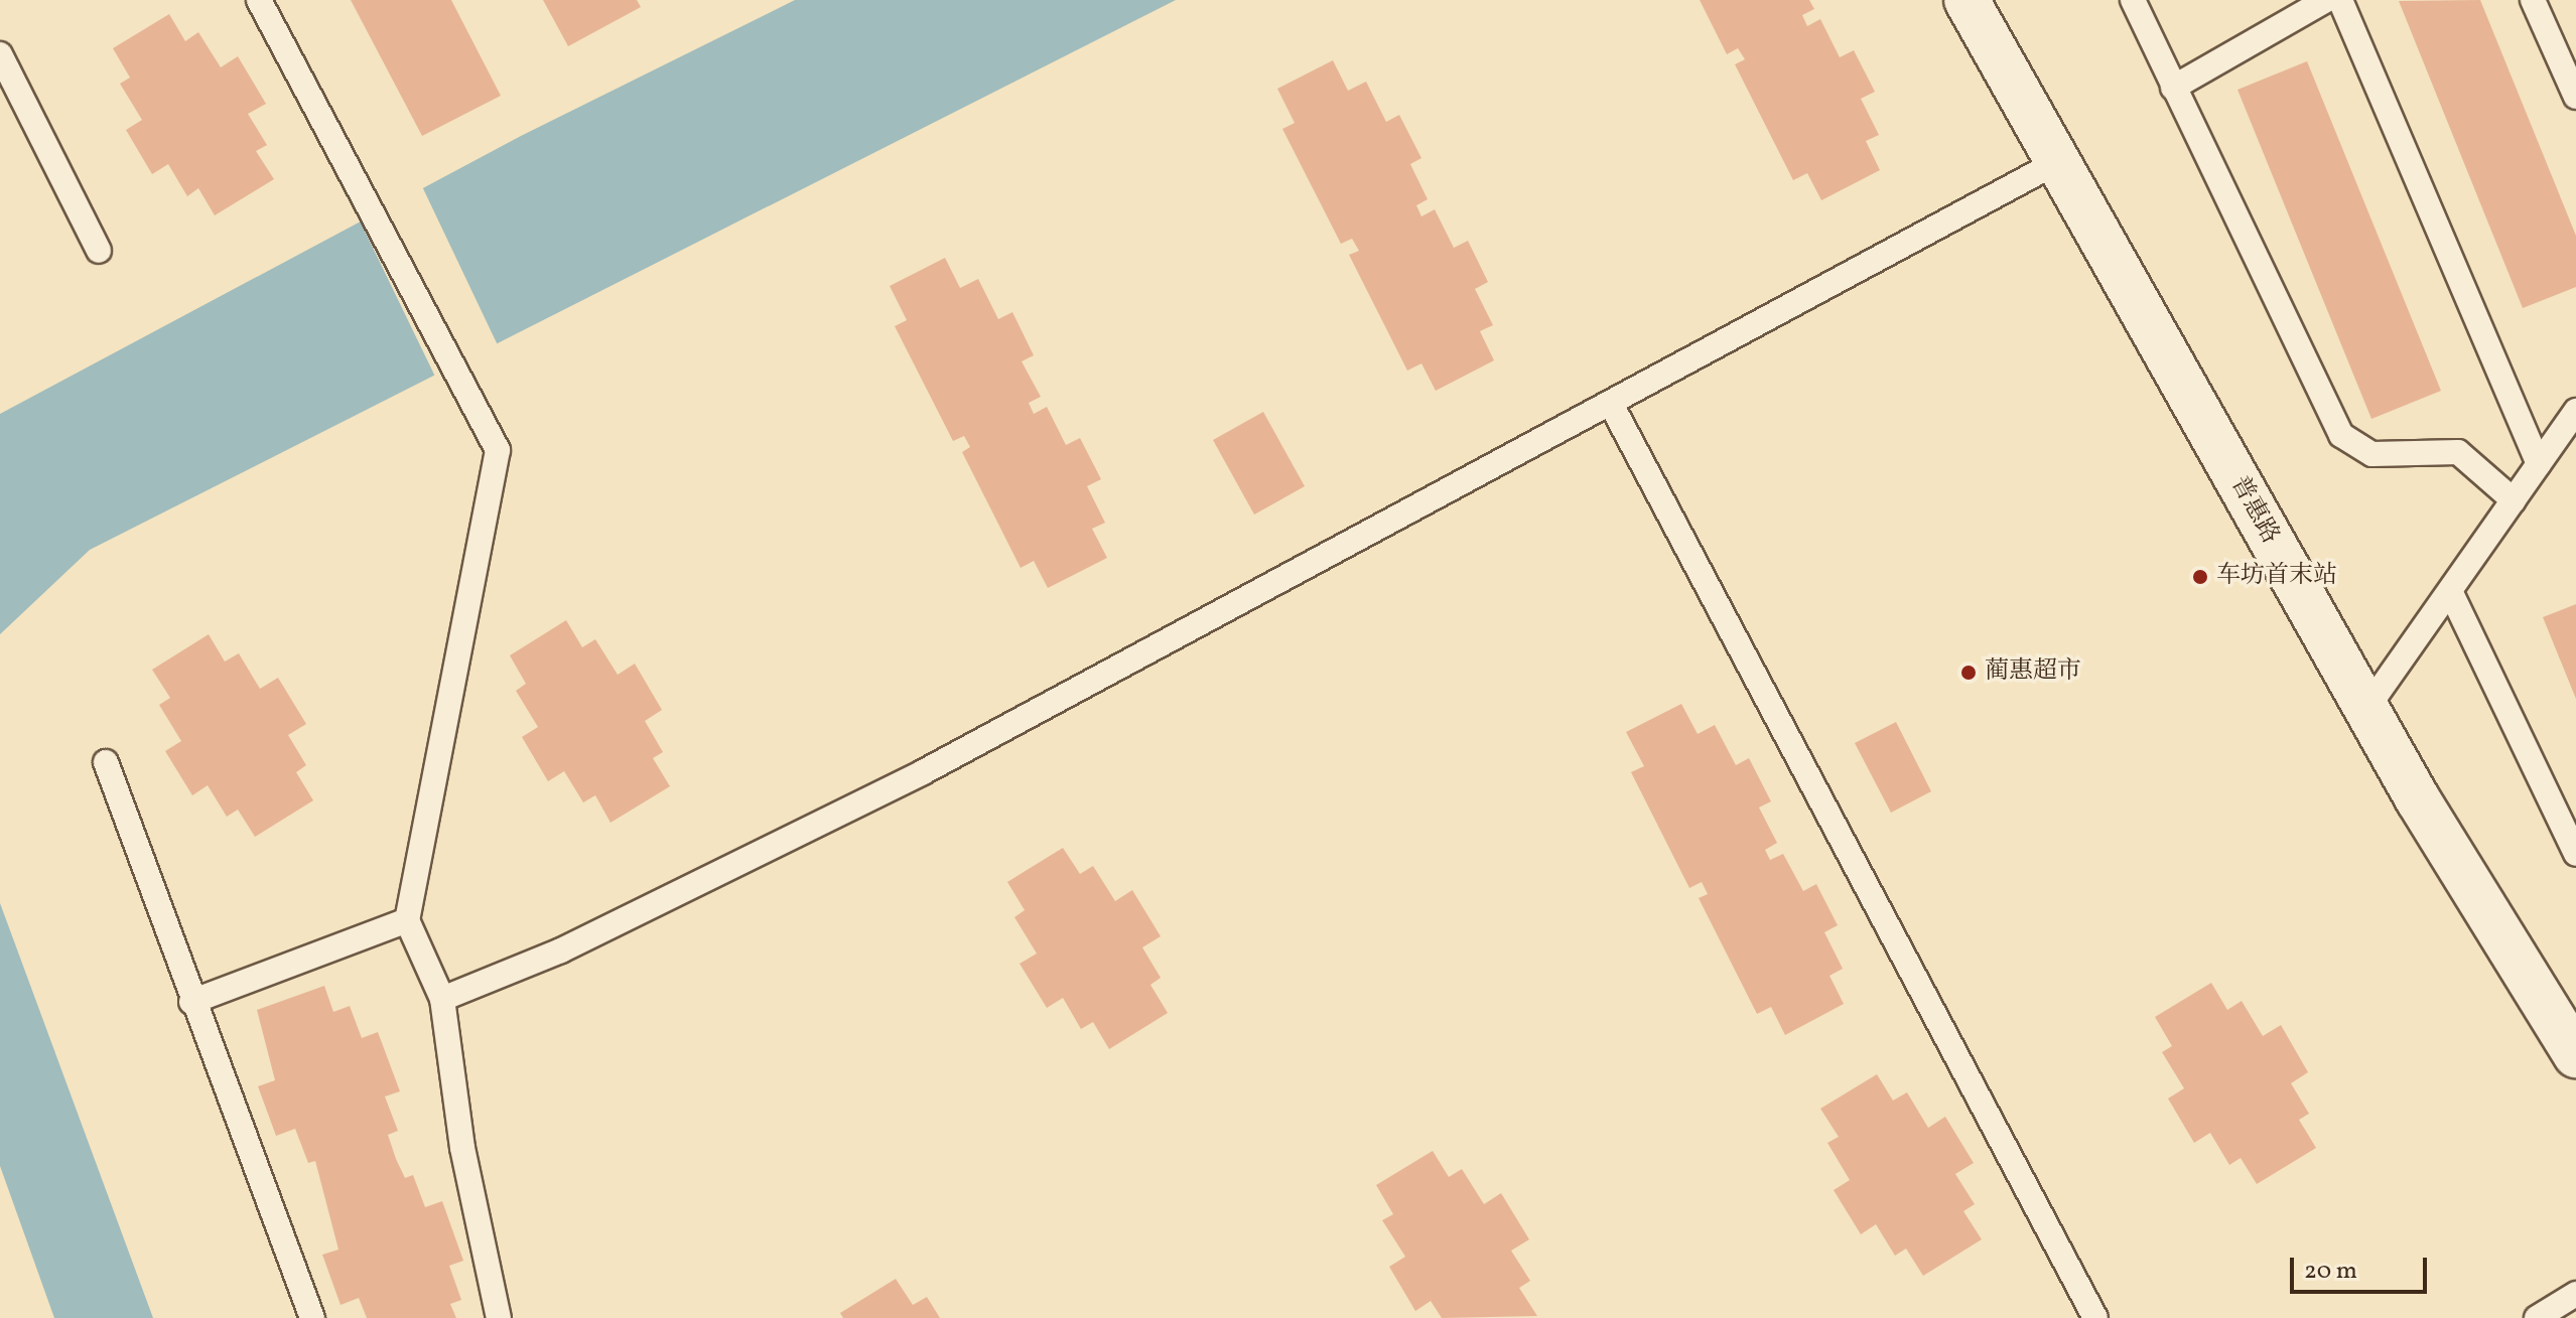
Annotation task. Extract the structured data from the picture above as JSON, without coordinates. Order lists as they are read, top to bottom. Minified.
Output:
{"streets":{"main road":["普惠路"]},"places":["车坊首末站","蔺惠超市"],"scale_bar":"20 m"}
